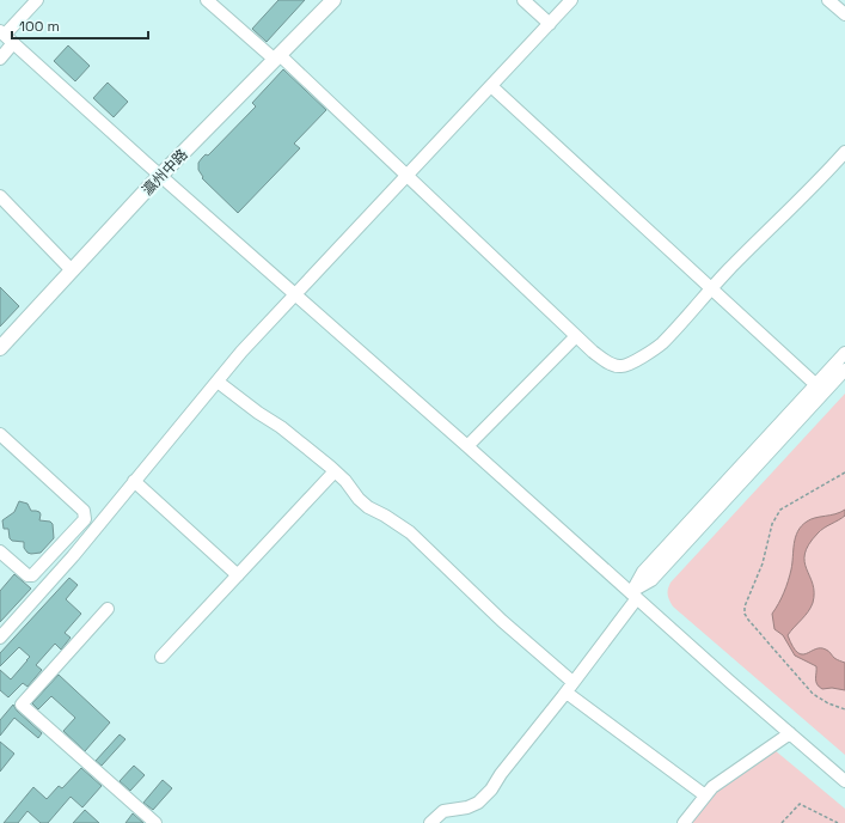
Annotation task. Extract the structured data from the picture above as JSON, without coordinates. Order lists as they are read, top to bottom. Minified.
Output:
{"streets":{"main road":["瀛州中路"]},"scale_bar":"100 m"}
